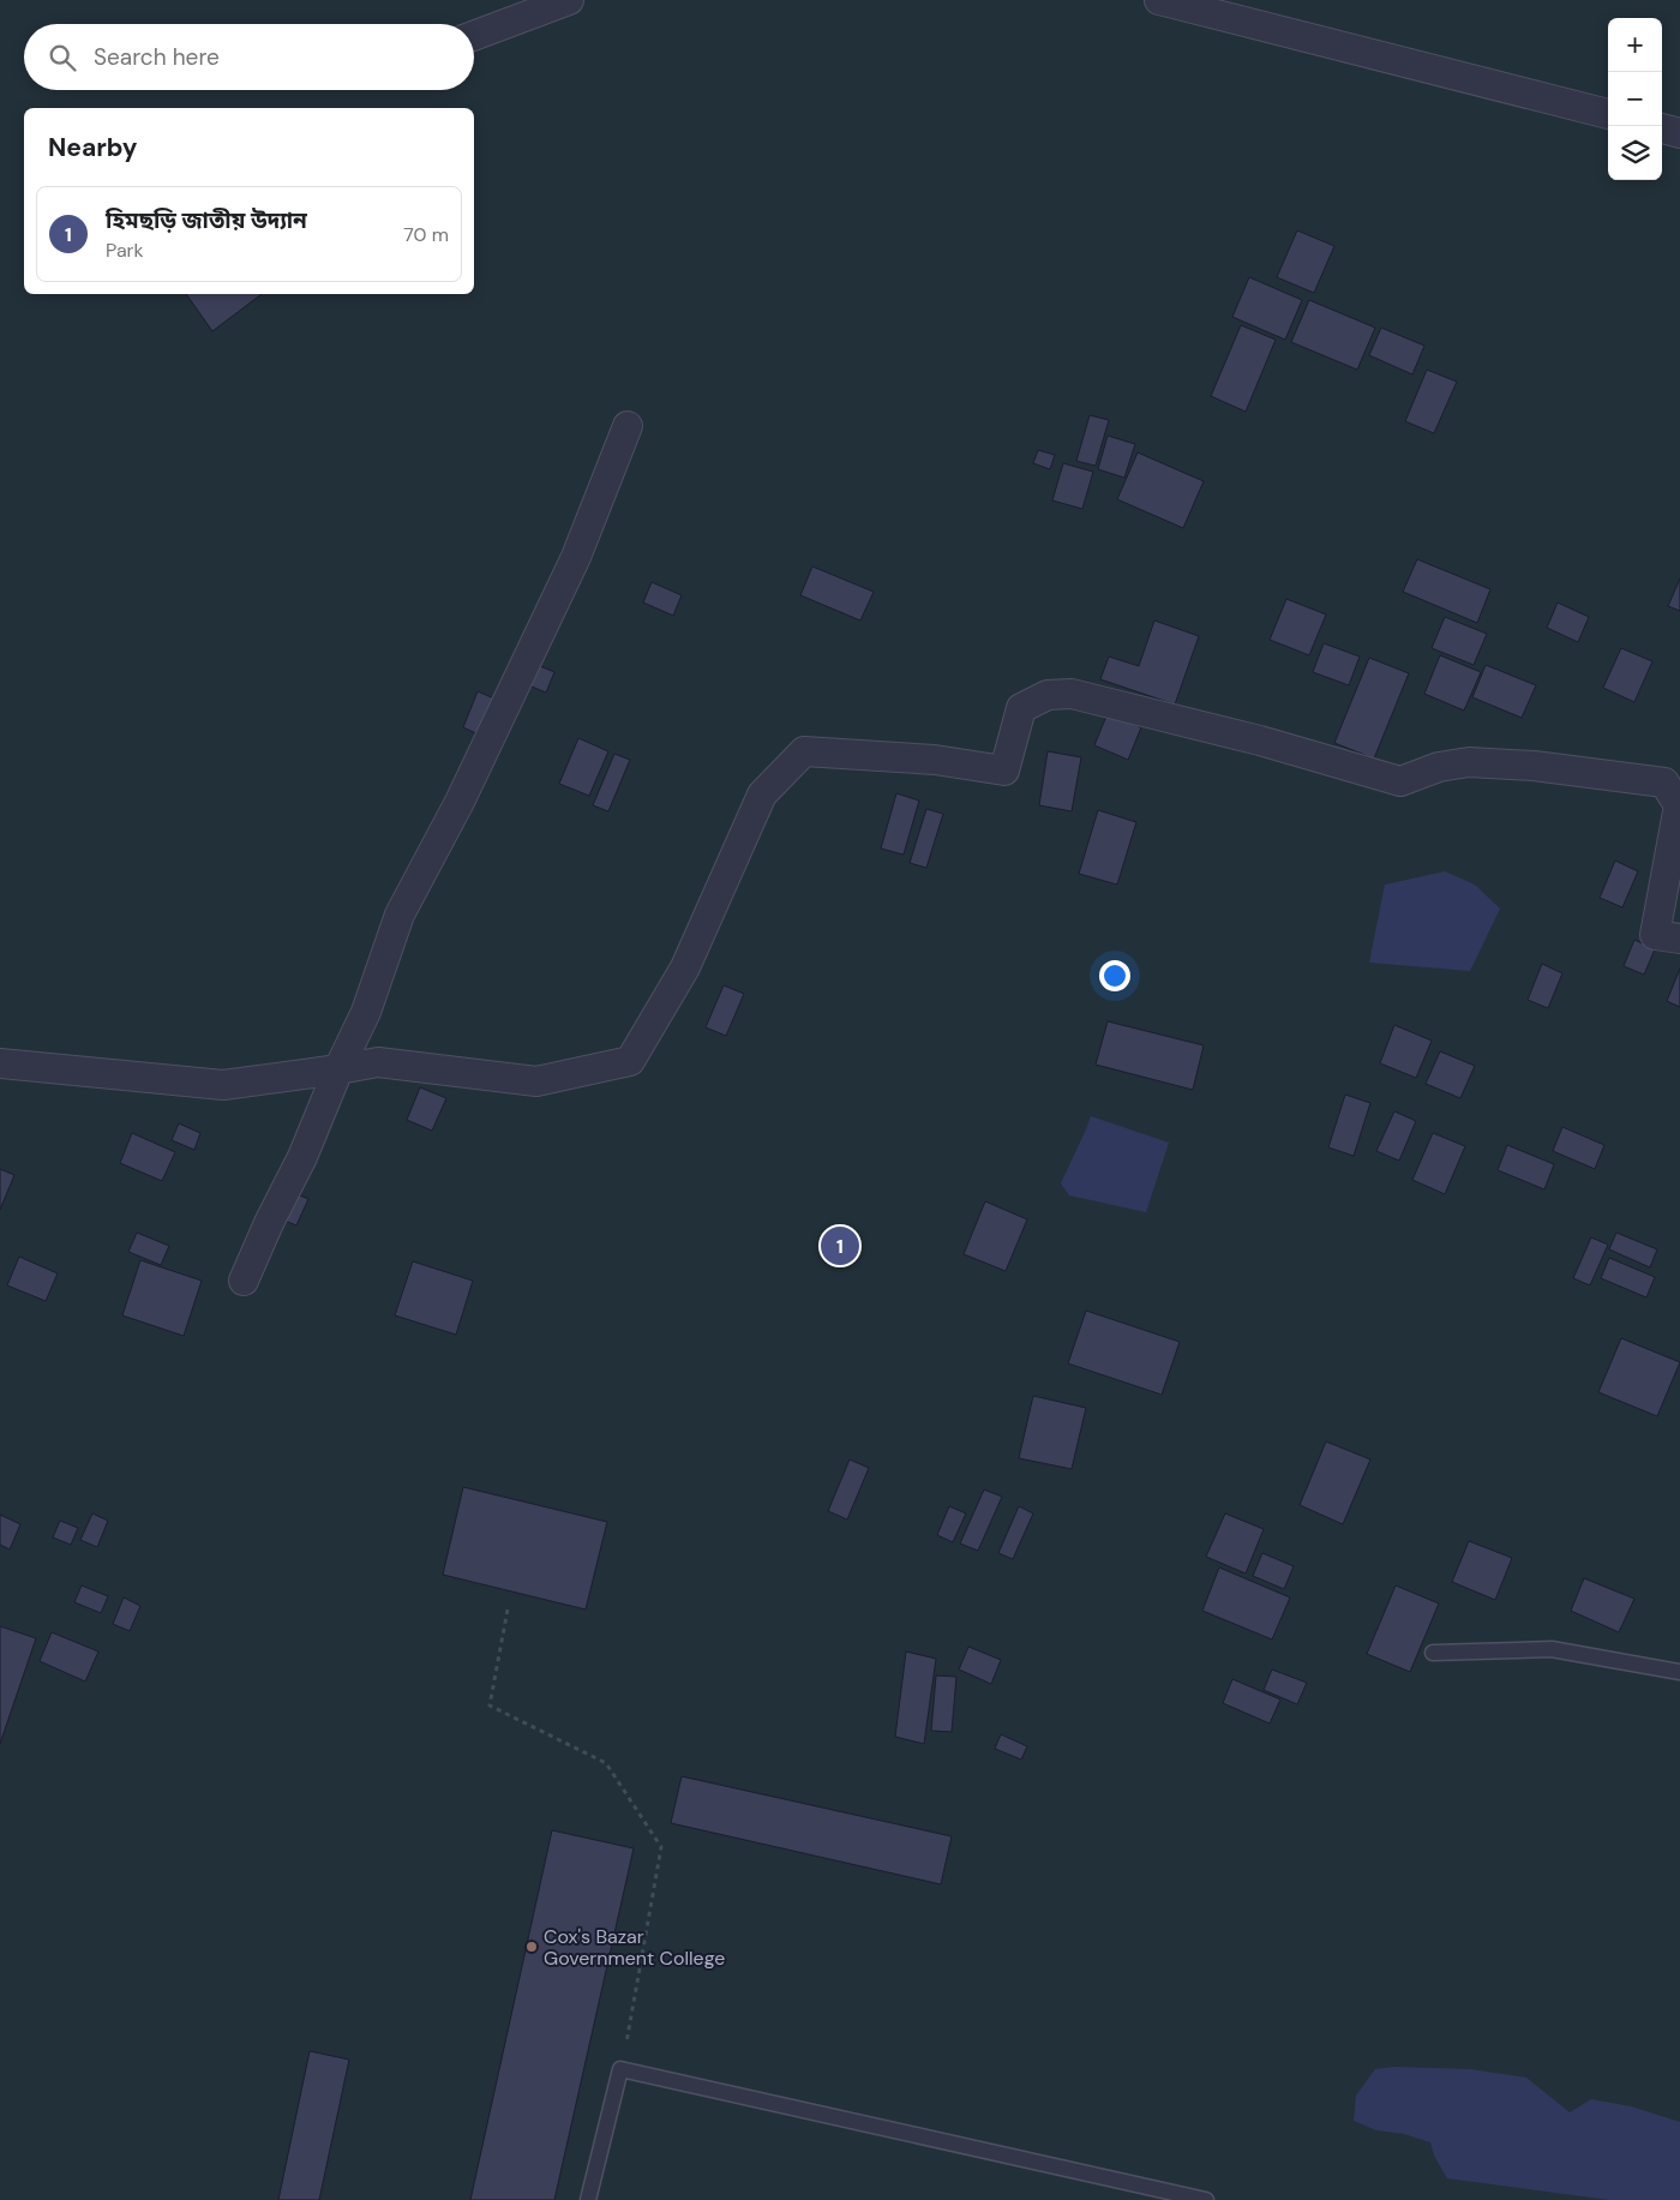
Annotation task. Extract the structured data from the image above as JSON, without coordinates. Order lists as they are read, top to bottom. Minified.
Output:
{"places":["Cox's Bazar Government College"],"page":{"map_buttons":["+","−"],"search":"Search here","heading":"Nearby","list":[{"mark":"1","name":"হিমছড়ি জাতীয় উদ্যান","note":"Park","value":"70 m"}],"pins":"1"}}
